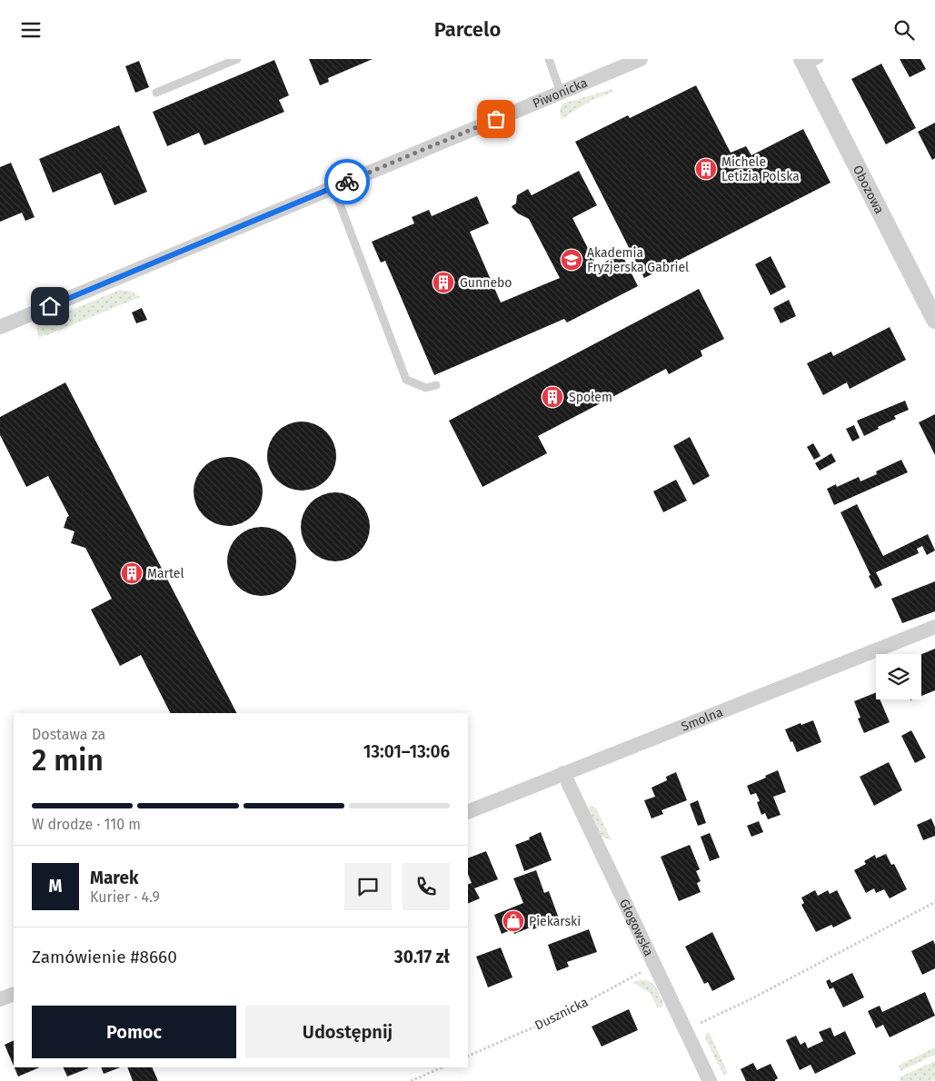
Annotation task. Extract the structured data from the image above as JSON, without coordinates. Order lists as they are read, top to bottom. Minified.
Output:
{"streets":{"street":["Piwonicka","Obozowa","Smolna","Głogowska"],"path":["Dusznicka"]},"crossings":[["Smolna","Głogowska"],["Głogowska","Dusznicka"]],"places":{"building":["Michele Letizia Polska","Gunnebo","Społem","Martel"],"school or university":["Akademia Fryzjerska Gabriel"],"shop":["Piekarski"]},"page":{"header":"Parcelo","heading":["2 min","Dostawa za","13:01–13:06"],"panel":["Marek","Kurier · 4.9","Zamówienie #8660","30.17 zł"],"bar":"W drodze · 110 m","round":"M","buttons":["Pomoc","Udostępnij"]}}
